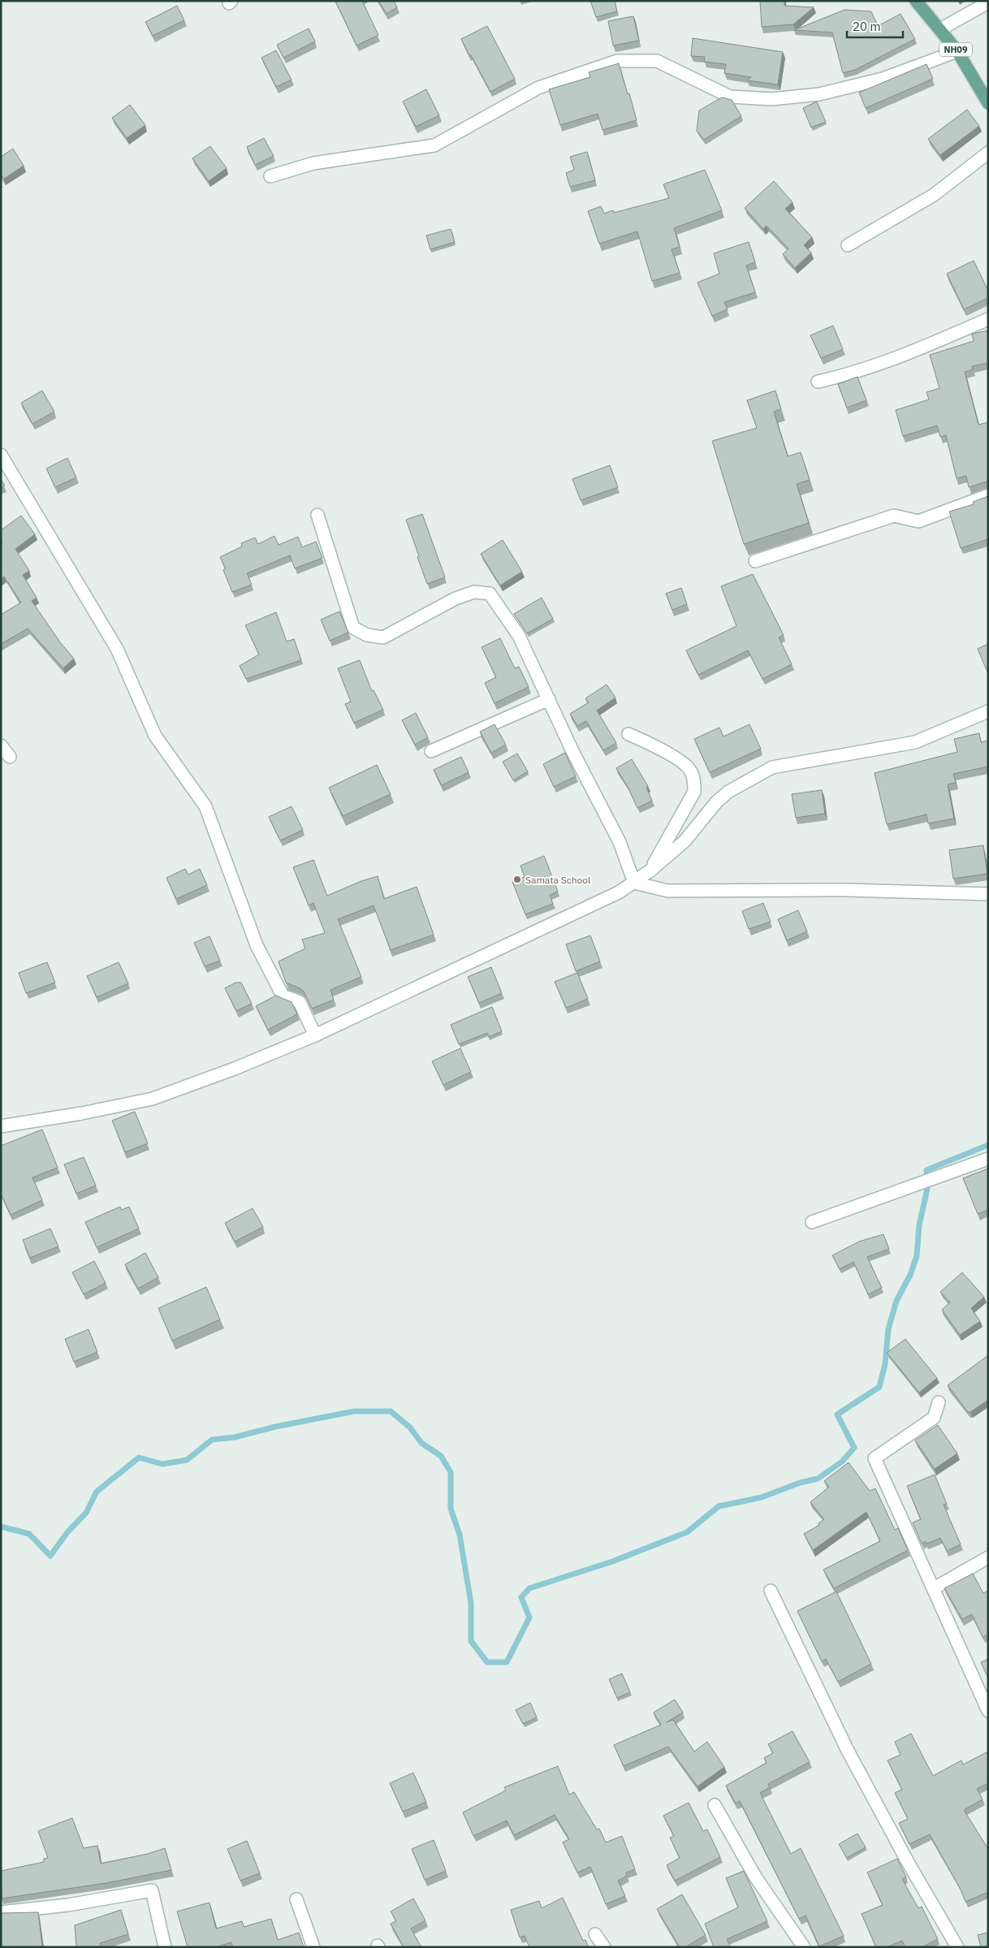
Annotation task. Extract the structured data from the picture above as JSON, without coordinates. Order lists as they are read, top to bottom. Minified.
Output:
{"streets":{"main road":["NH09"]},"places":["Samata School"],"scale_bar":"20 m"}
